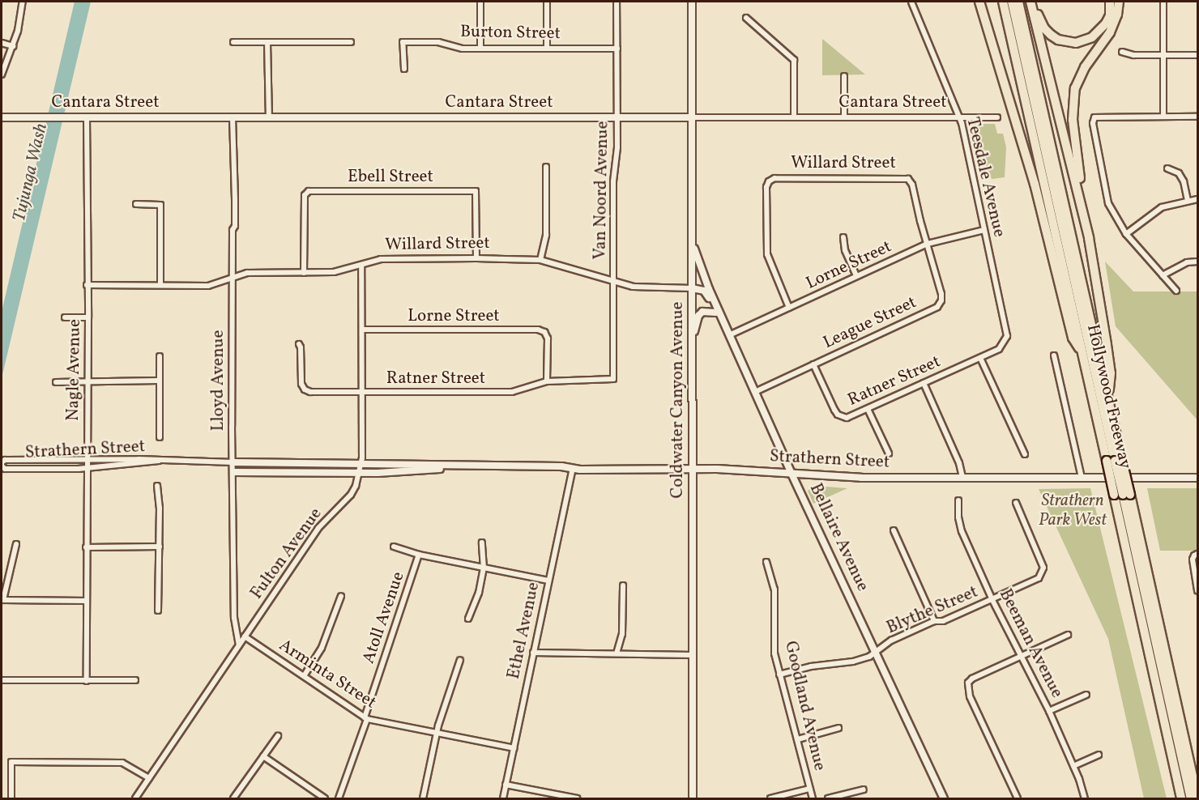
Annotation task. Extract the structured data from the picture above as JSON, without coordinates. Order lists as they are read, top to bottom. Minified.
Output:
{"streets":{"highway":["Hollywood Freeway"],"street":["Burton Street","Cantara Street","Willard Street","Ebell Street","Teesdale Avenue","Van Noord Avenue","Lorne Street","League Street","Nagle Avenue","Ratner Street","Lloyd Avenue","Coldwater Canyon Avenue","Strathern Street","Bellaire Avenue","Fulton Avenue","Blythe Street","Atoll Avenue","Ethel Avenue","Beeman Avenue","Arminta Street","Goodland Avenue"]},"crossings":[["Burton Street","Van Noord Avenue"],["Cantara Street","Teesdale Avenue"],["Cantara Street","Van Noord Avenue"],["Cantara Street","Nagle Avenue"],["Cantara Street","Lloyd Avenue"],["Cantara Street","Coldwater Canyon Avenue"],["Willard Street","Ebell Street"],["Willard Street","Van Noord Avenue"],["Willard Street","Lorne Street"],["Willard Street","League Street"],["Willard Street","Nagle Avenue"],["Willard Street","Lloyd Avenue"],["Willard Street","Coldwater Canyon Avenue"],["Willard Street","Fulton Avenue"],["Teesdale Avenue","Lorne Street"],["Teesdale Avenue","Ratner Street"],["Van Noord Avenue","Ratner Street"],["Lorne Street","League Street"],["Lorne Street","Ratner Street"],["Lorne Street","Bellaire Avenue"],["Lorne Street","Fulton Avenue"],["League Street","Ratner Street"],["League Street","Bellaire Avenue"],["Nagle Avenue","Strathern Street"],["Ratner Street","Fulton Avenue"],["Lloyd Avenue","Strathern Street"],["Lloyd Avenue","Fulton Avenue"],["Coldwater Canyon Avenue","Strathern Street"],["Coldwater Canyon Avenue","Bellaire Avenue"],["Strathern Street","Bellaire Avenue"],["Strathern Street","Fulton Avenue"],["Strathern Street","Ethel Avenue"],["Bellaire Avenue","Blythe Street"],["Fulton Avenue","Arminta Street"],["Blythe Street","Beeman Avenue"],["Blythe Street","Goodland Avenue"],["Atoll Avenue","Arminta Street"],["Ethel Avenue","Arminta Street"]],"water":["Tujunga Wash"],"parks":["Strathern Park West"]}
